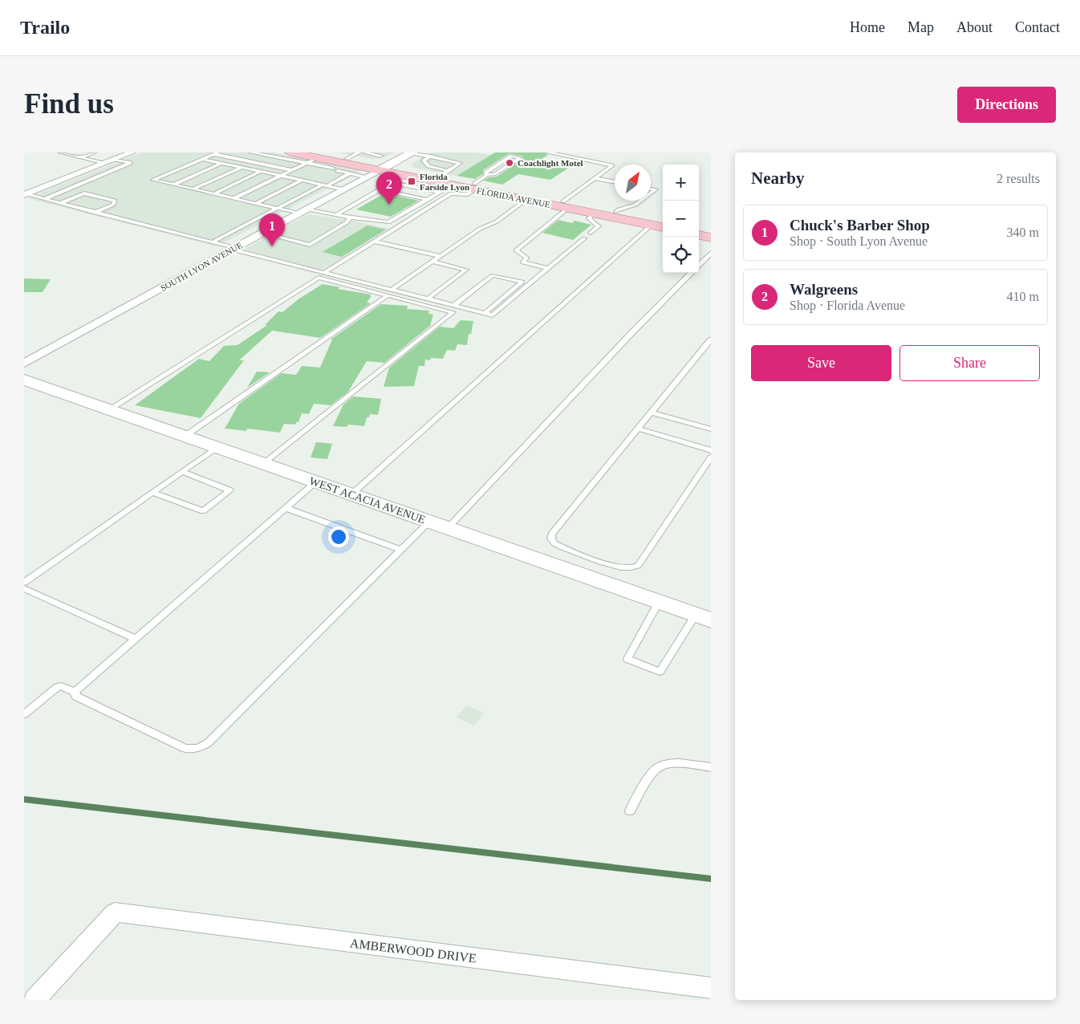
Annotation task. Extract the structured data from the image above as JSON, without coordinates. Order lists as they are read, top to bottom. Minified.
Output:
{"streets":{"main road":["FLORIDA AVENUE"],"street":["SOUTH LYON AVENUE","WEST ACACIA AVENUE","AMBERWOOD DRIVE"]},"crossings":[["FLORIDA AVENUE","SOUTH LYON AVENUE"]],"places":{"other":["Coachlight Motel"],"transit":["Florida Farside Lyon"]},"north":"top right","page":{"header":"Trailo","nav":["Home","Map","About","Contact"],"buttons":["Directions",["Save","Share"]],"title":"Find us","heading":["Nearby","2 results"],"map_buttons":["+","−"],"pins":["2","1"],"list":[{"mark":"1","name":"Chuck's Barber Shop","note":"Shop · South Lyon Avenue","value":"340 m"},{"mark":"2","name":"Walgreens","note":"Shop · Florida Avenue","value":"410 m"}]}}
